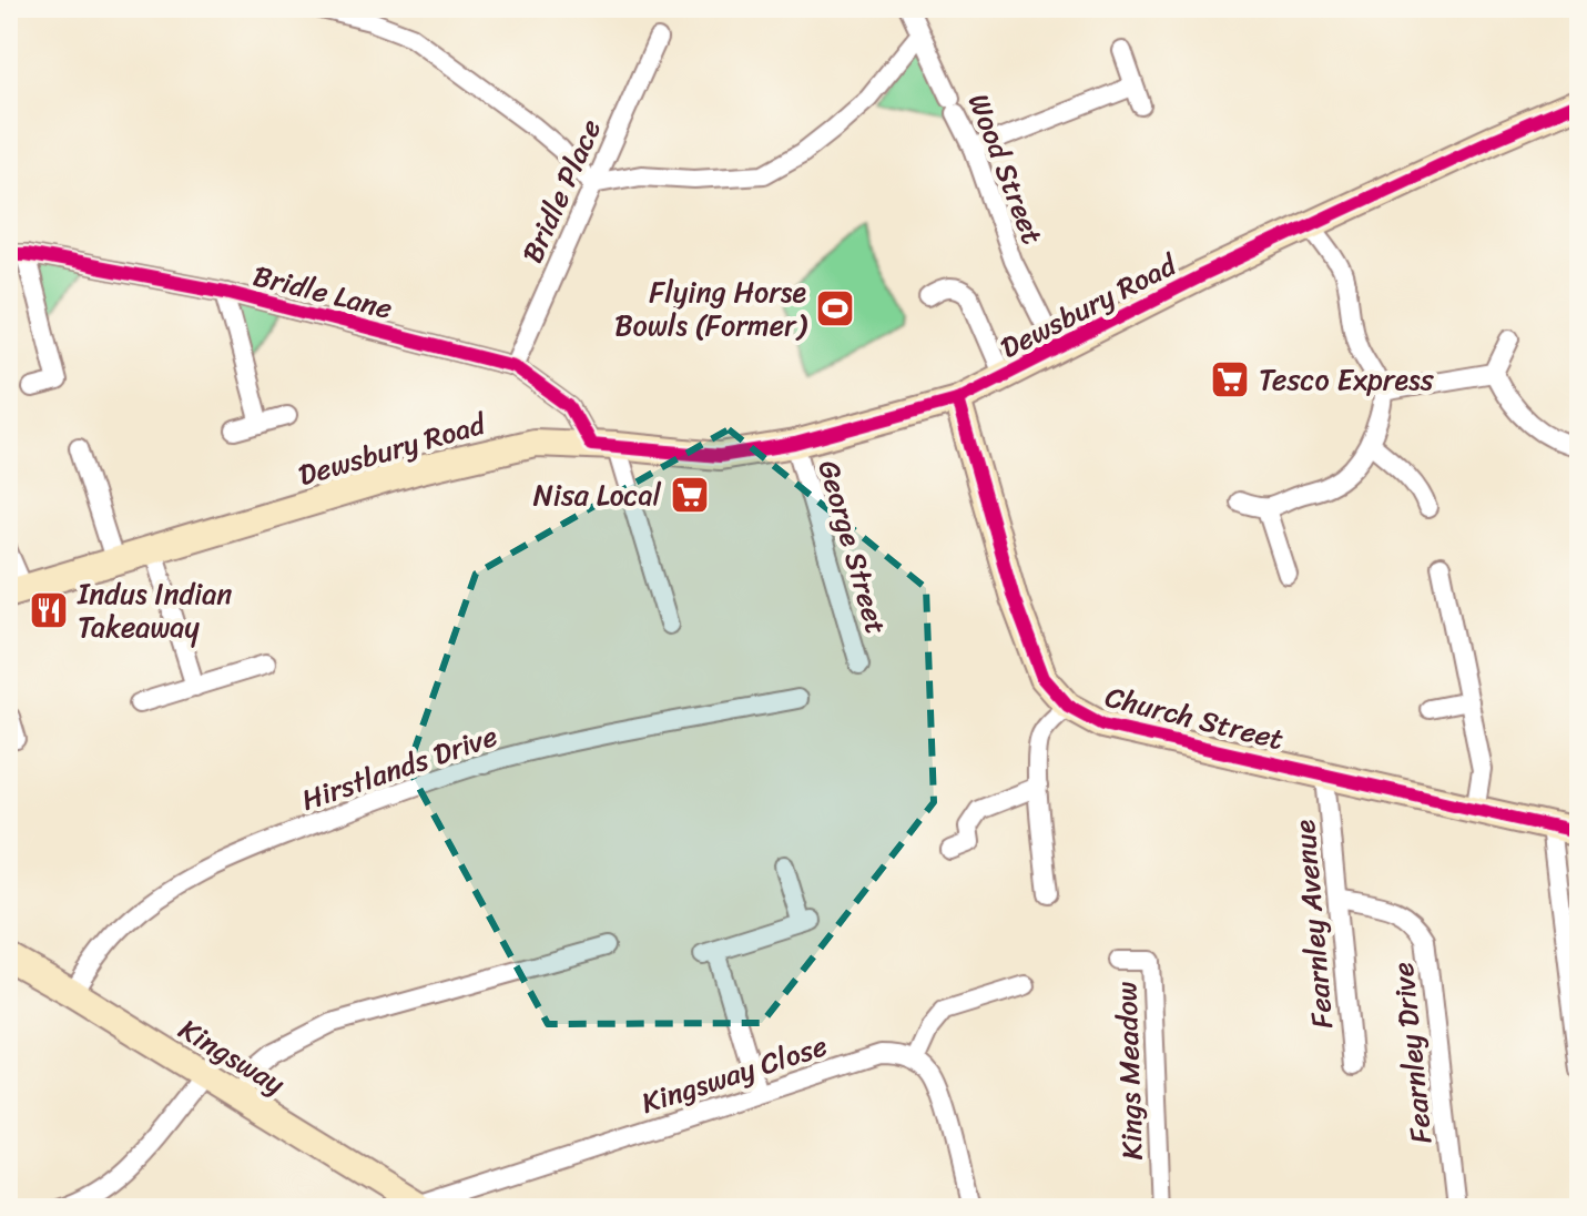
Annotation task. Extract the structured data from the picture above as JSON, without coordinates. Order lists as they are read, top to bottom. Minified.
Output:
{"streets":{"street":["Wood Street","Bridle Place","Bridle Lane","Dewsbury Road","George Street","Church Street","Hirstlands Drive","Fearnley Avenue","Fearnley Drive","Kingsway","Kings Meadow","Kingsway Close"]},"crossings":[["Wood Street","Dewsbury Road"],["Bridle Place","Bridle Lane"],["Bridle Lane","Dewsbury Road"],["Dewsbury Road","George Street"],["Dewsbury Road","Church Street"],["Church Street","Fearnley Avenue"],["Hirstlands Drive","Kingsway"],["Fearnley Avenue","Fearnley Drive"],["Kingsway","Kingsway Close"]],"places":{"sports":["Flying Horse Bowls (Former)"],"supermarket":["Tesco Express","Nisa Local"],"restaurant":["Indus Indian Takeaway"]}}
